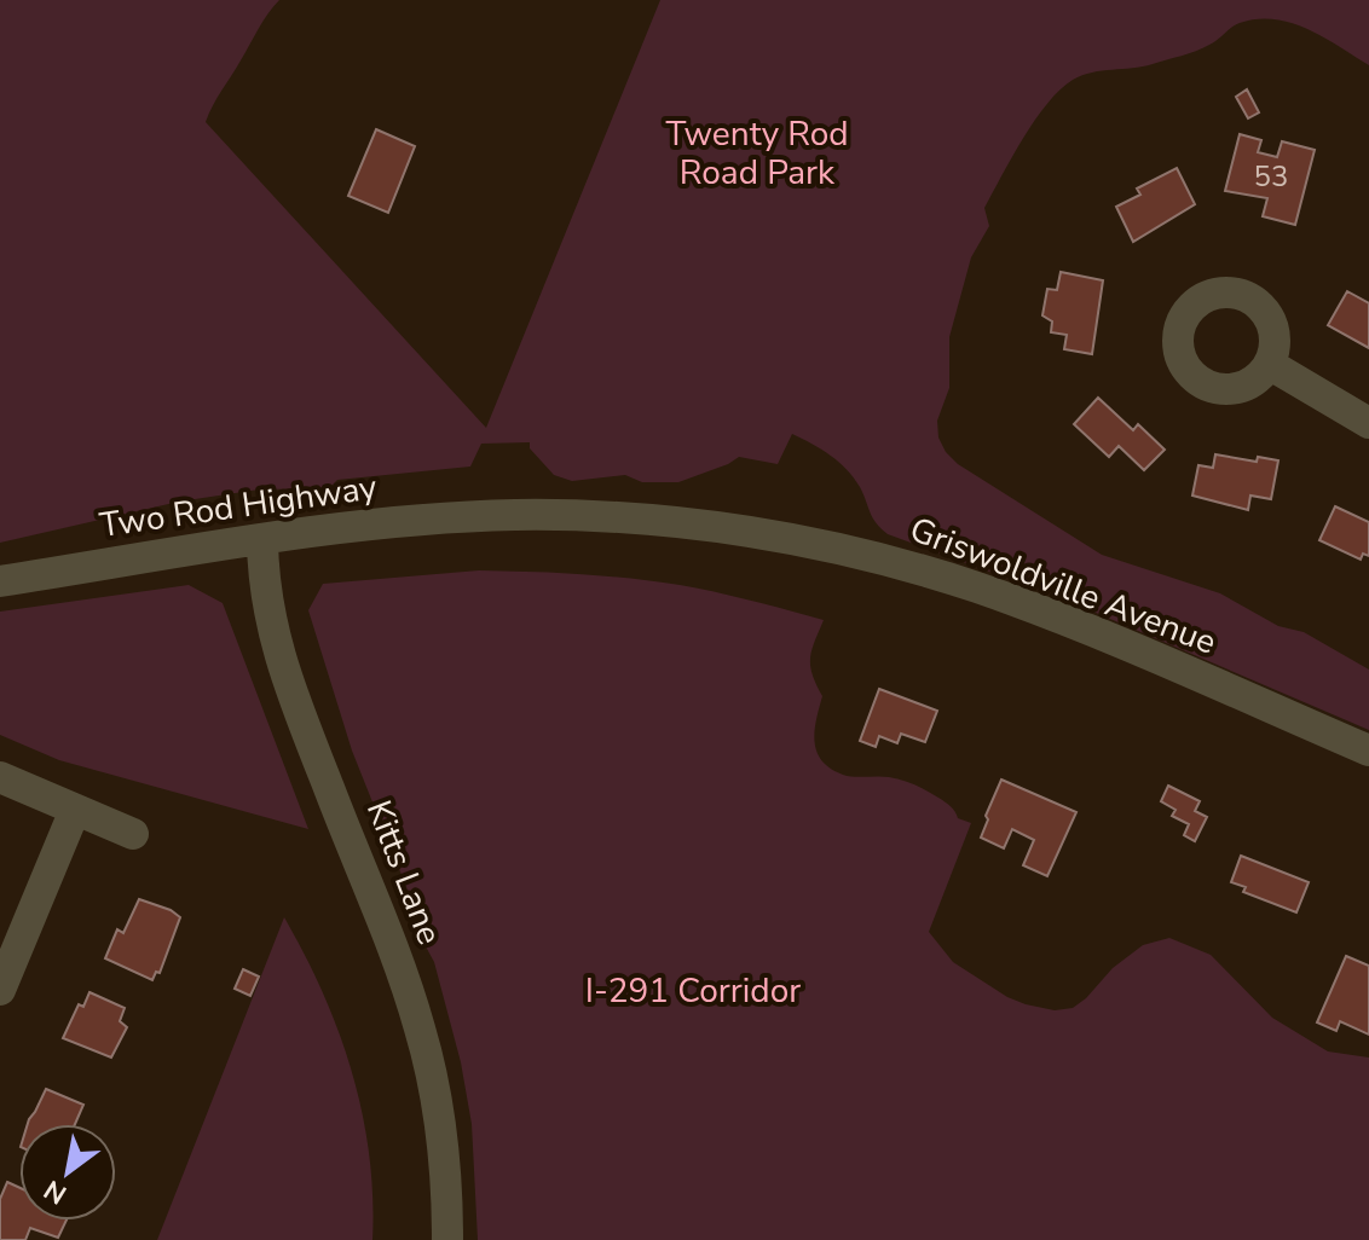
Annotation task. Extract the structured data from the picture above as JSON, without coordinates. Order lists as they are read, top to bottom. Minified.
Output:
{"streets":{"street":["Two Rod Highway","Griswoldville Avenue","Kitts Lane"]},"crossings":[["Two Rod Highway","Griswoldville Avenue"],["Two Rod Highway","Kitts Lane"]],"parks":["Twenty Rod Road Park","I-291 Corridor"],"house_numbers":["53"],"north":"bottom left"}
